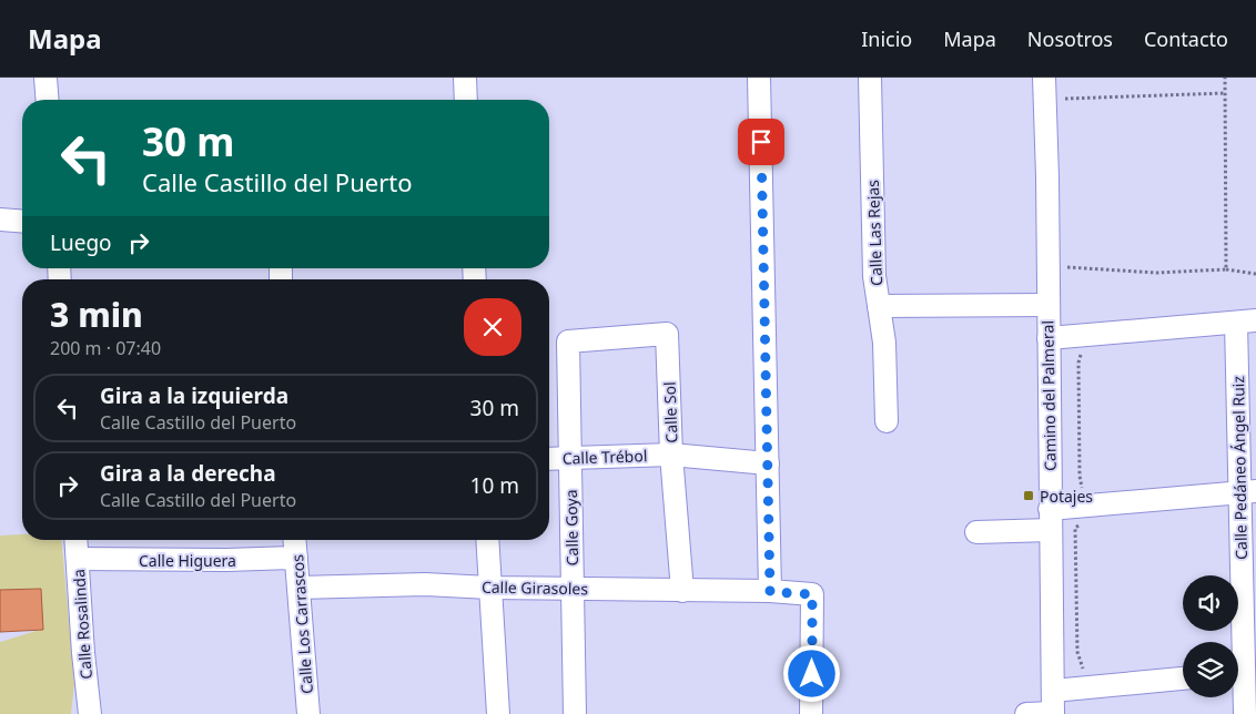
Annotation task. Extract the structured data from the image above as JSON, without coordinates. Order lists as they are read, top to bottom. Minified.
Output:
{"streets":{"street":["Calle Las Rejas","Camino del Palmeral","Calle Sol","Calle Trébol","Calle Pedáneo Ángel Ruiz","Calle Goya","Calle Higuera","Calle Girasoles","Calle Rosalinda","Calle Los Carrascos"]},"crossings":[["Calle Sol","Calle Trébol"],["Calle Sol","Calle Goya"],["Calle Sol","Calle Girasoles"],["Calle Trébol","Calle Goya"],["Calle Goya","Calle Girasoles"],["Calle Higuera","Calle Rosalinda"],["Calle Higuera","Calle Los Carrascos"],["Calle Girasoles","Calle Los Carrascos"]],"places":{"transit":["Potajes"]},"page":{"header":"Mapa","nav":["Inicio","Mapa","Nosotros","Contacto"],"turn":["30 m","Calle Castillo del Puerto"],"then":"Luego","heading":["3 min","200 m · 07:40"],"list":[{"name":"Gira a la izquierda","note":"Calle Castillo del Puerto","value":"30 m"},{"name":"Gira a la derecha","note":"Calle Castillo del Puerto","value":"10 m"}]}}
